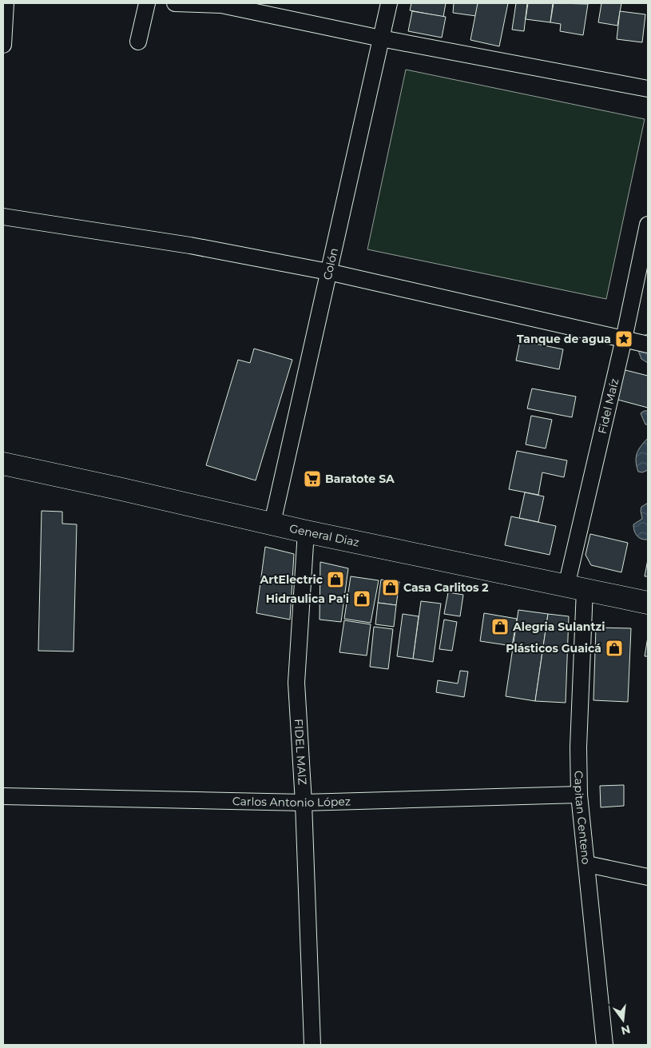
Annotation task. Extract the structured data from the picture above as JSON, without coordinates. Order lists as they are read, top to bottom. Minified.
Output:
{"streets":{"main road":["General Diaz"],"street":["Colón","Fidel Maíz","FIDEL MAIZ","Carlos Antonio López","Capitan Centeno"]},"crossings":[["Colón","General Diaz"],["Fidel Maíz","General Diaz"],["Fidel Maíz","Capitan Centeno"],["General Diaz","FIDEL MAIZ"],["General Diaz","Capitan Centeno"],["FIDEL MAIZ","Carlos Antonio López"],["Carlos Antonio López","Capitan Centeno"]],"places":{"place":["Tanque de agua"],"supermarket":["Baratote SA"],"shop":["ArtElectric","Casa Carlitos 2","Hidraulica Pa'i","Alegria Sulantzi","Plásticos Guaicá"]},"north":"bottom"}
